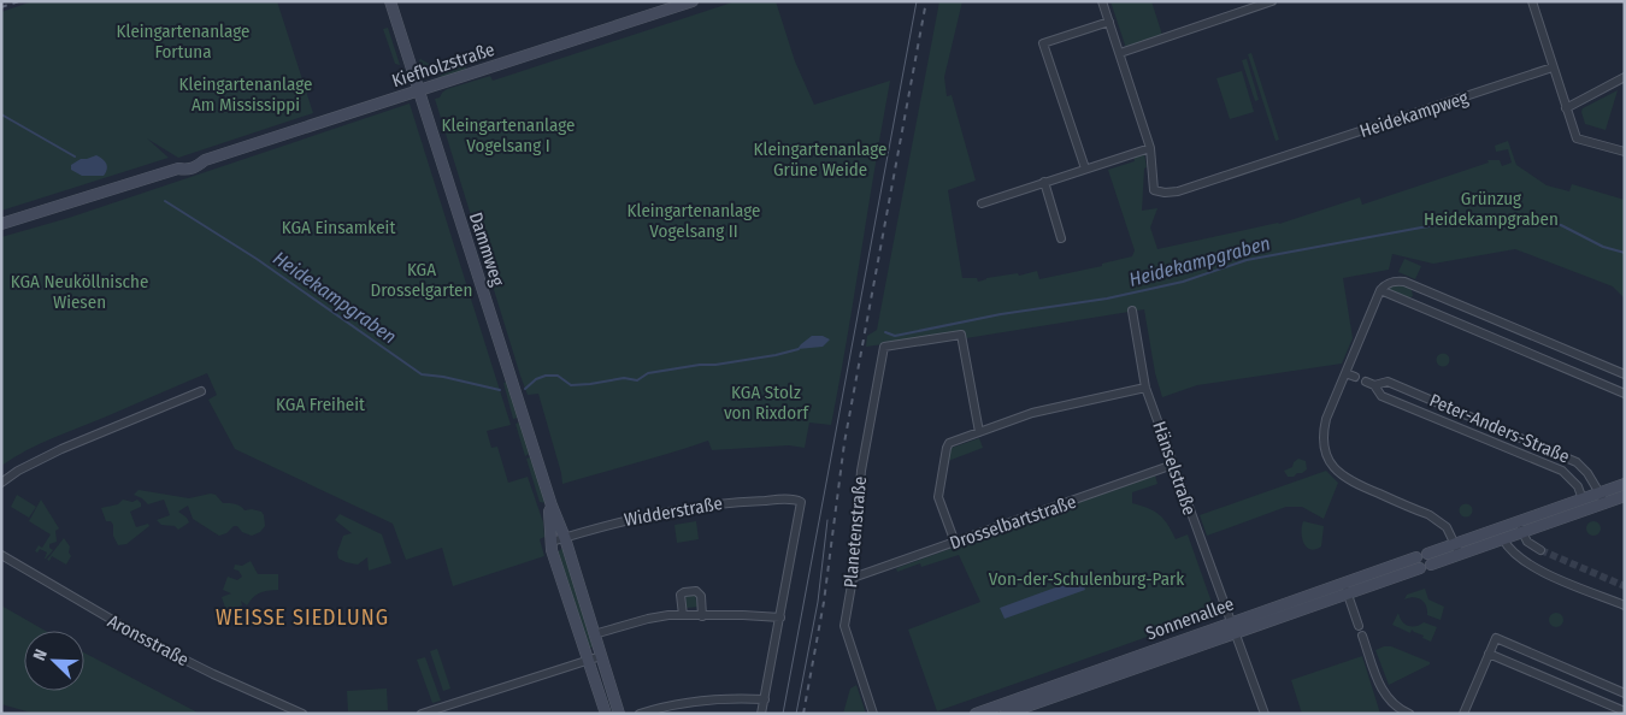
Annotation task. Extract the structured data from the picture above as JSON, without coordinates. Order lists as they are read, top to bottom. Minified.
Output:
{"streets":{"street":["Kiefholzstraße","Heidekampweg","Dammweg","Peter-Anders-Straße","Hänselstraße","Widderstraße","Drosselbartstraße","Planetenstraße","Sonnenallee","Aronsstraße"]},"crossings":[["Kiefholzstraße","Dammweg"],["Dammweg","Widderstraße"],["Peter-Anders-Straße","Sonnenallee"],["Hänselstraße","Drosselbartstraße"],["Hänselstraße","Sonnenallee"],["Drosselbartstraße","Planetenstraße"]],"districts":["WEISSE SIEDLUNG"],"water":["Heidekampgraben"],"parks":["Kleingartenanlage Fortuna","Kleingartenanlage Am Mississippi","Kleingartenanlage Vogelsang I","Kleingartenanlage Grüne Weide","Grünzug Heidekampgraben","Kleingartenanlage Vogelsang II","KGA Einsamkeit","KGA Drosselgarten","KGA Neuköllnische Wiesen","KGA Stolz von Rixdorf","KGA Freiheit","Von-der-Schulenburg-Park"],"north":"top left"}
